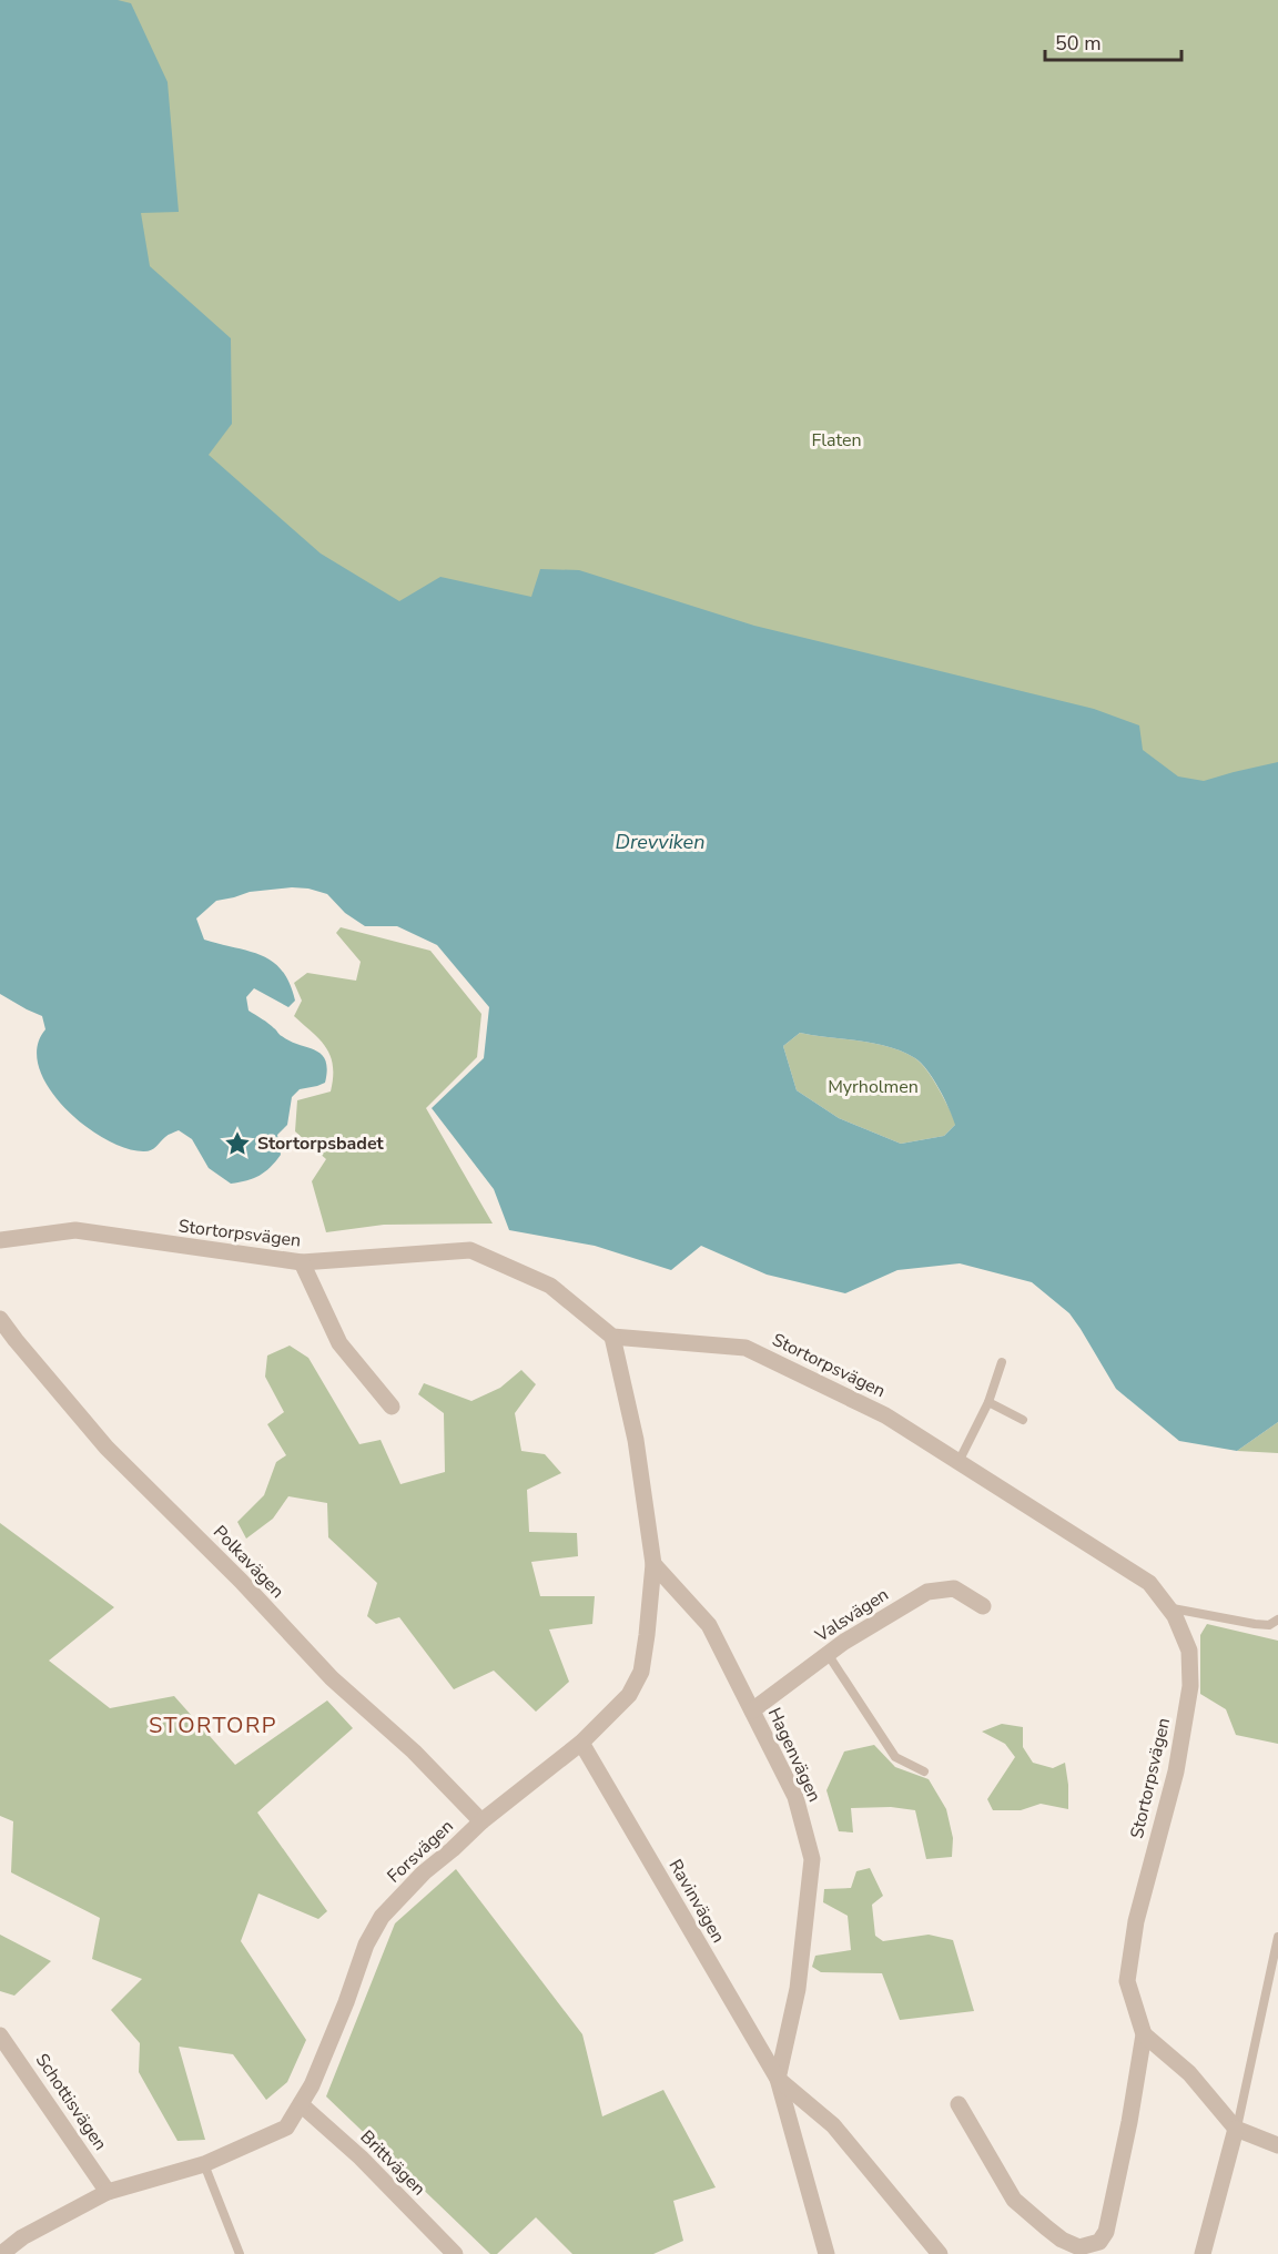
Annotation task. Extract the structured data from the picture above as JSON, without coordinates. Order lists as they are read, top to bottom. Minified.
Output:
{"streets":{"street":["Stortorpsvägen","Polkavägen","Valsvägen","Hagenvägen","Forsvägen","Ravinvägen","Schottisvägen","Brittvägen"]},"crossings":[["Polkavägen","Forsvägen"],["Valsvägen","Hagenvägen"],["Hagenvägen","Forsvägen"],["Hagenvägen","Ravinvägen"],["Forsvägen","Ravinvägen"],["Forsvägen","Schottisvägen"],["Forsvägen","Brittvägen"]],"districts":["STORTORP"],"water":["Drevviken"],"parks":["Flaten","Myrholmen"],"places":{"place":["Stortorpsbadet"]},"scale_bar":"50 m"}
